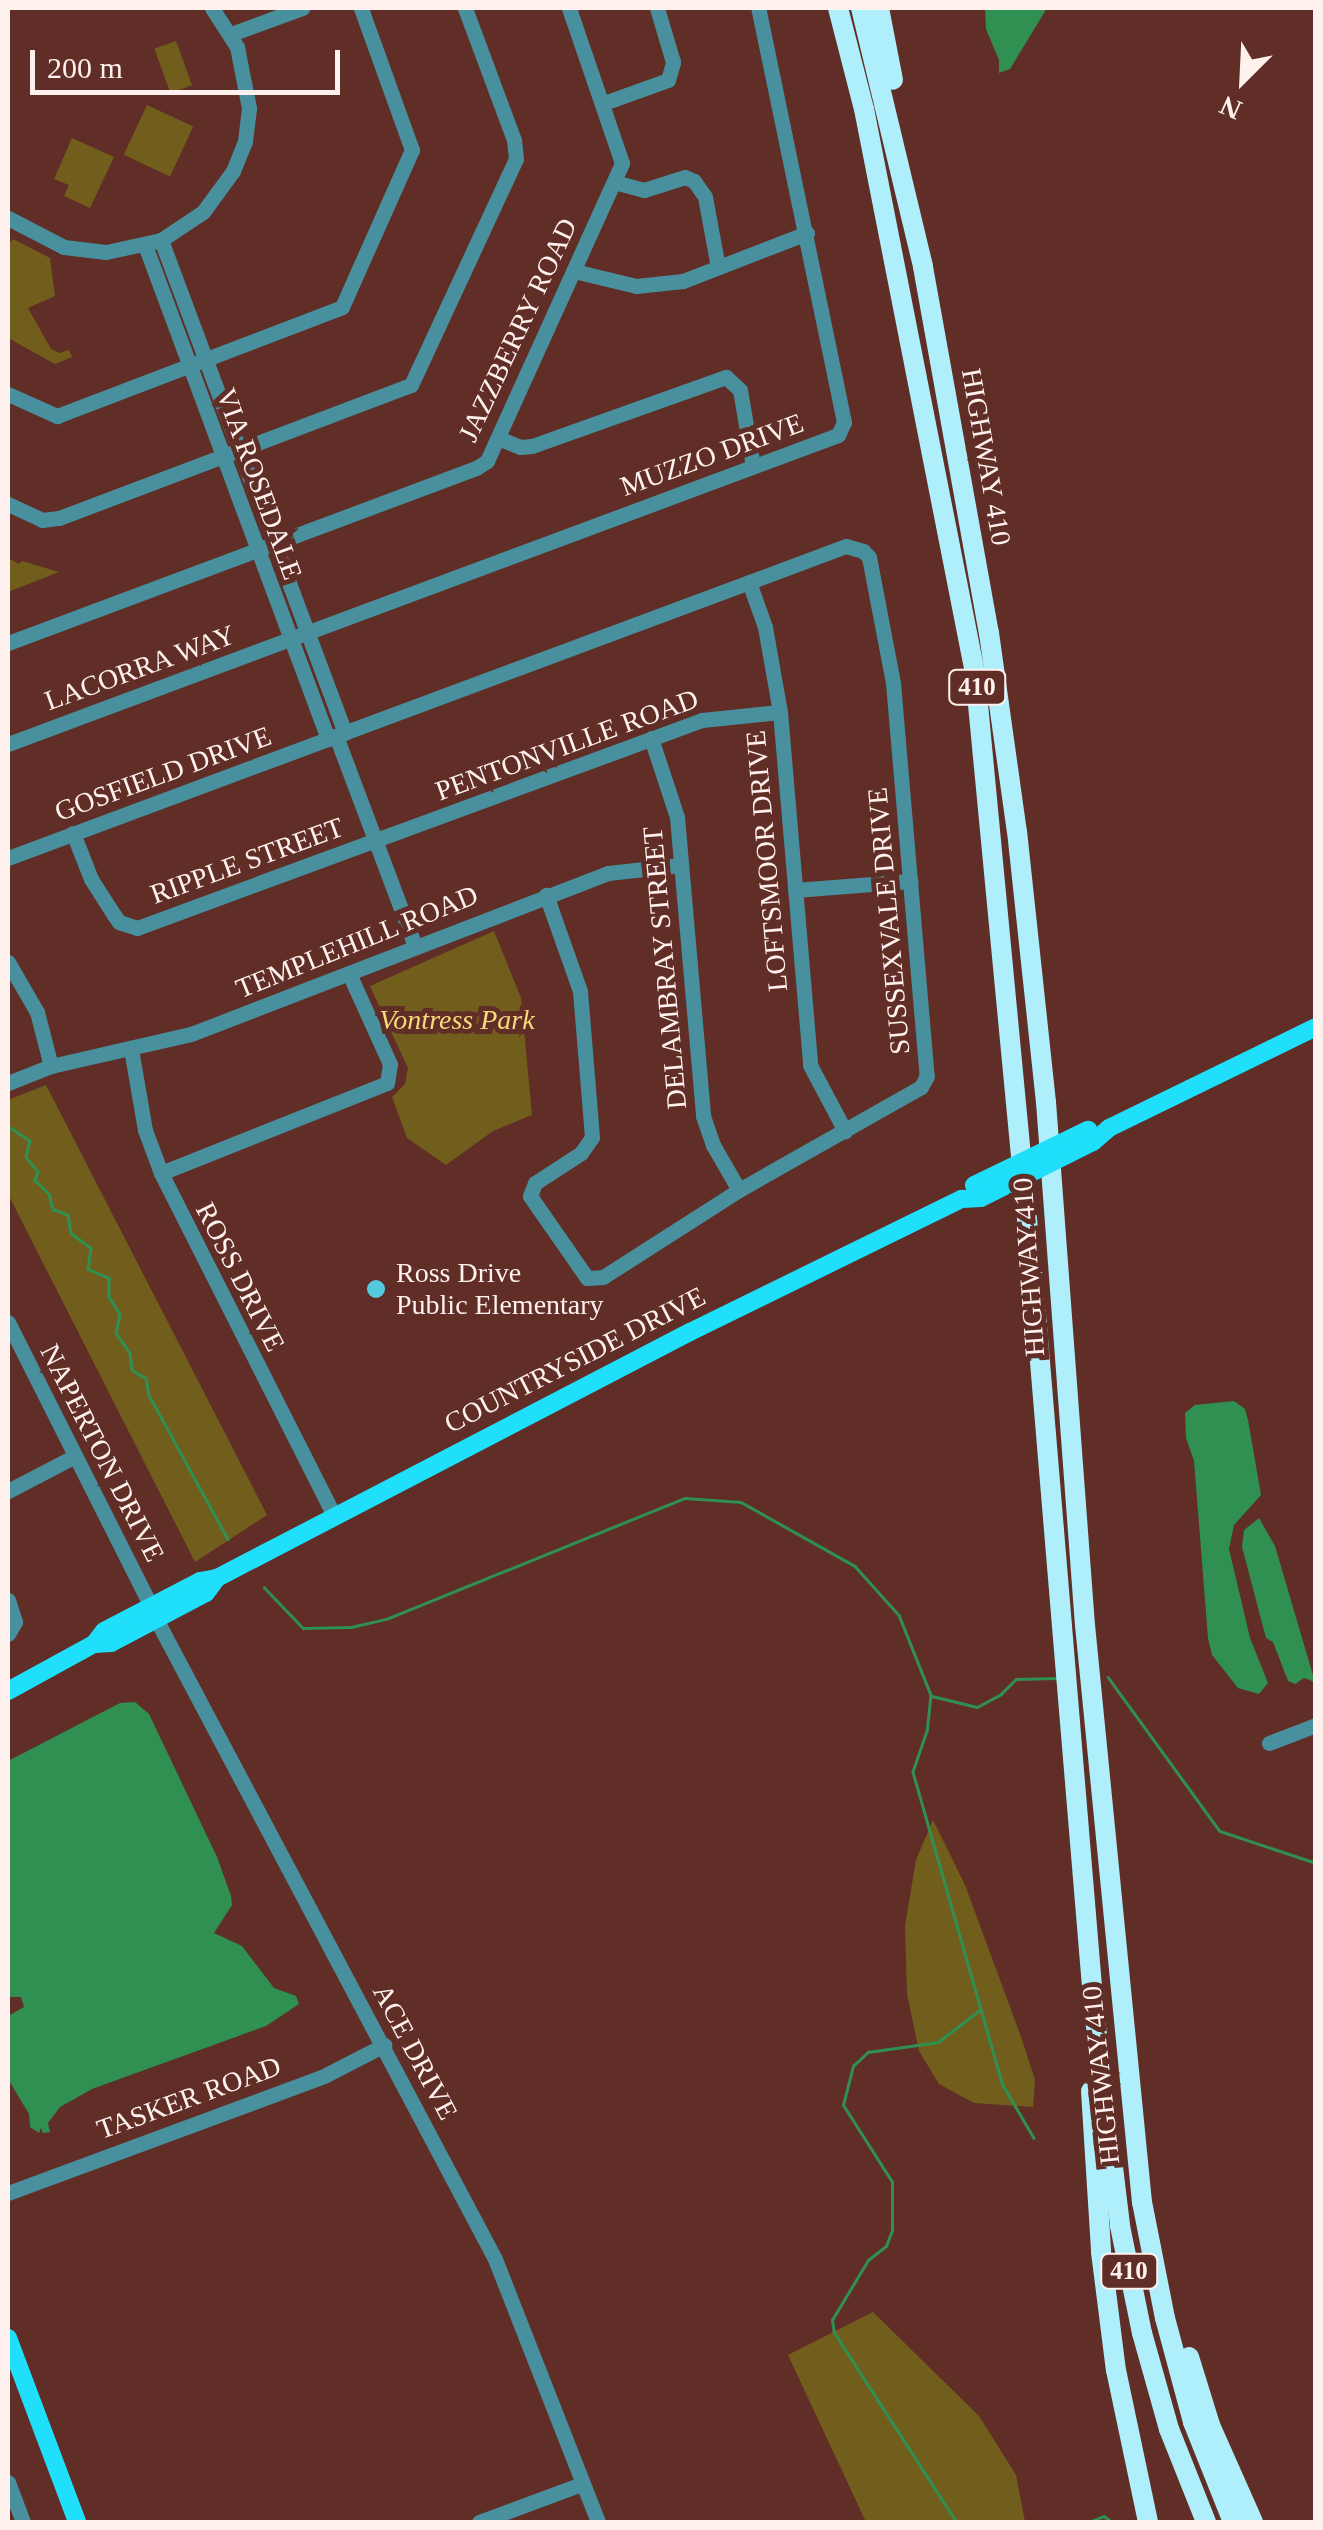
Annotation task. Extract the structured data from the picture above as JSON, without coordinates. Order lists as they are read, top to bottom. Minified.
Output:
{"streets":{"highway":["HIGHWAY 410","410"],"main road":["COUNTRYSIDE DRIVE"],"street":["JAZZBERRY ROAD","MUZZO DRIVE","VIA ROSEDALE","LACORRA WAY","PENTONVILLE ROAD","GOSFIELD DRIVE","RIPPLE STREET","LOFTSMOOR DRIVE","SUSSEXVALE DRIVE","TEMPLEHILL ROAD","DELAMBRAY STREET","ROSS DRIVE","NAPERTON DRIVE","ACE DRIVE","TASKER ROAD"]},"crossings":[["JAZZBERRY ROAD","VIA ROSEDALE"],["MUZZO DRIVE","VIA ROSEDALE"],["MUZZO DRIVE","LACORRA WAY"],["VIA ROSEDALE","LACORRA WAY"],["VIA ROSEDALE","GOSFIELD DRIVE"],["VIA ROSEDALE","SUSSEXVALE DRIVE"],["PENTONVILLE ROAD","RIPPLE STREET"],["PENTONVILLE ROAD","LOFTSMOOR DRIVE"],["PENTONVILLE ROAD","DELAMBRAY STREET"],["GOSFIELD DRIVE","RIPPLE STREET"],["GOSFIELD DRIVE","SUSSEXVALE DRIVE"],["LOFTSMOOR DRIVE","SUSSEXVALE DRIVE"],["SUSSEXVALE DRIVE","TEMPLEHILL ROAD"],["SUSSEXVALE DRIVE","DELAMBRAY STREET"],["TEMPLEHILL ROAD","DELAMBRAY STREET"],["TEMPLEHILL ROAD","ROSS DRIVE"],["ROSS DRIVE","COUNTRYSIDE DRIVE"],["COUNTRYSIDE DRIVE","NAPERTON DRIVE"],["COUNTRYSIDE DRIVE","ACE DRIVE"],["NAPERTON DRIVE","ACE DRIVE"],["ACE DRIVE","TASKER ROAD"]],"parks":["Vontress Park"],"places":["Ross Drive Public Elementary"],"scale_bar":"200 m","north":"bottom left"}
